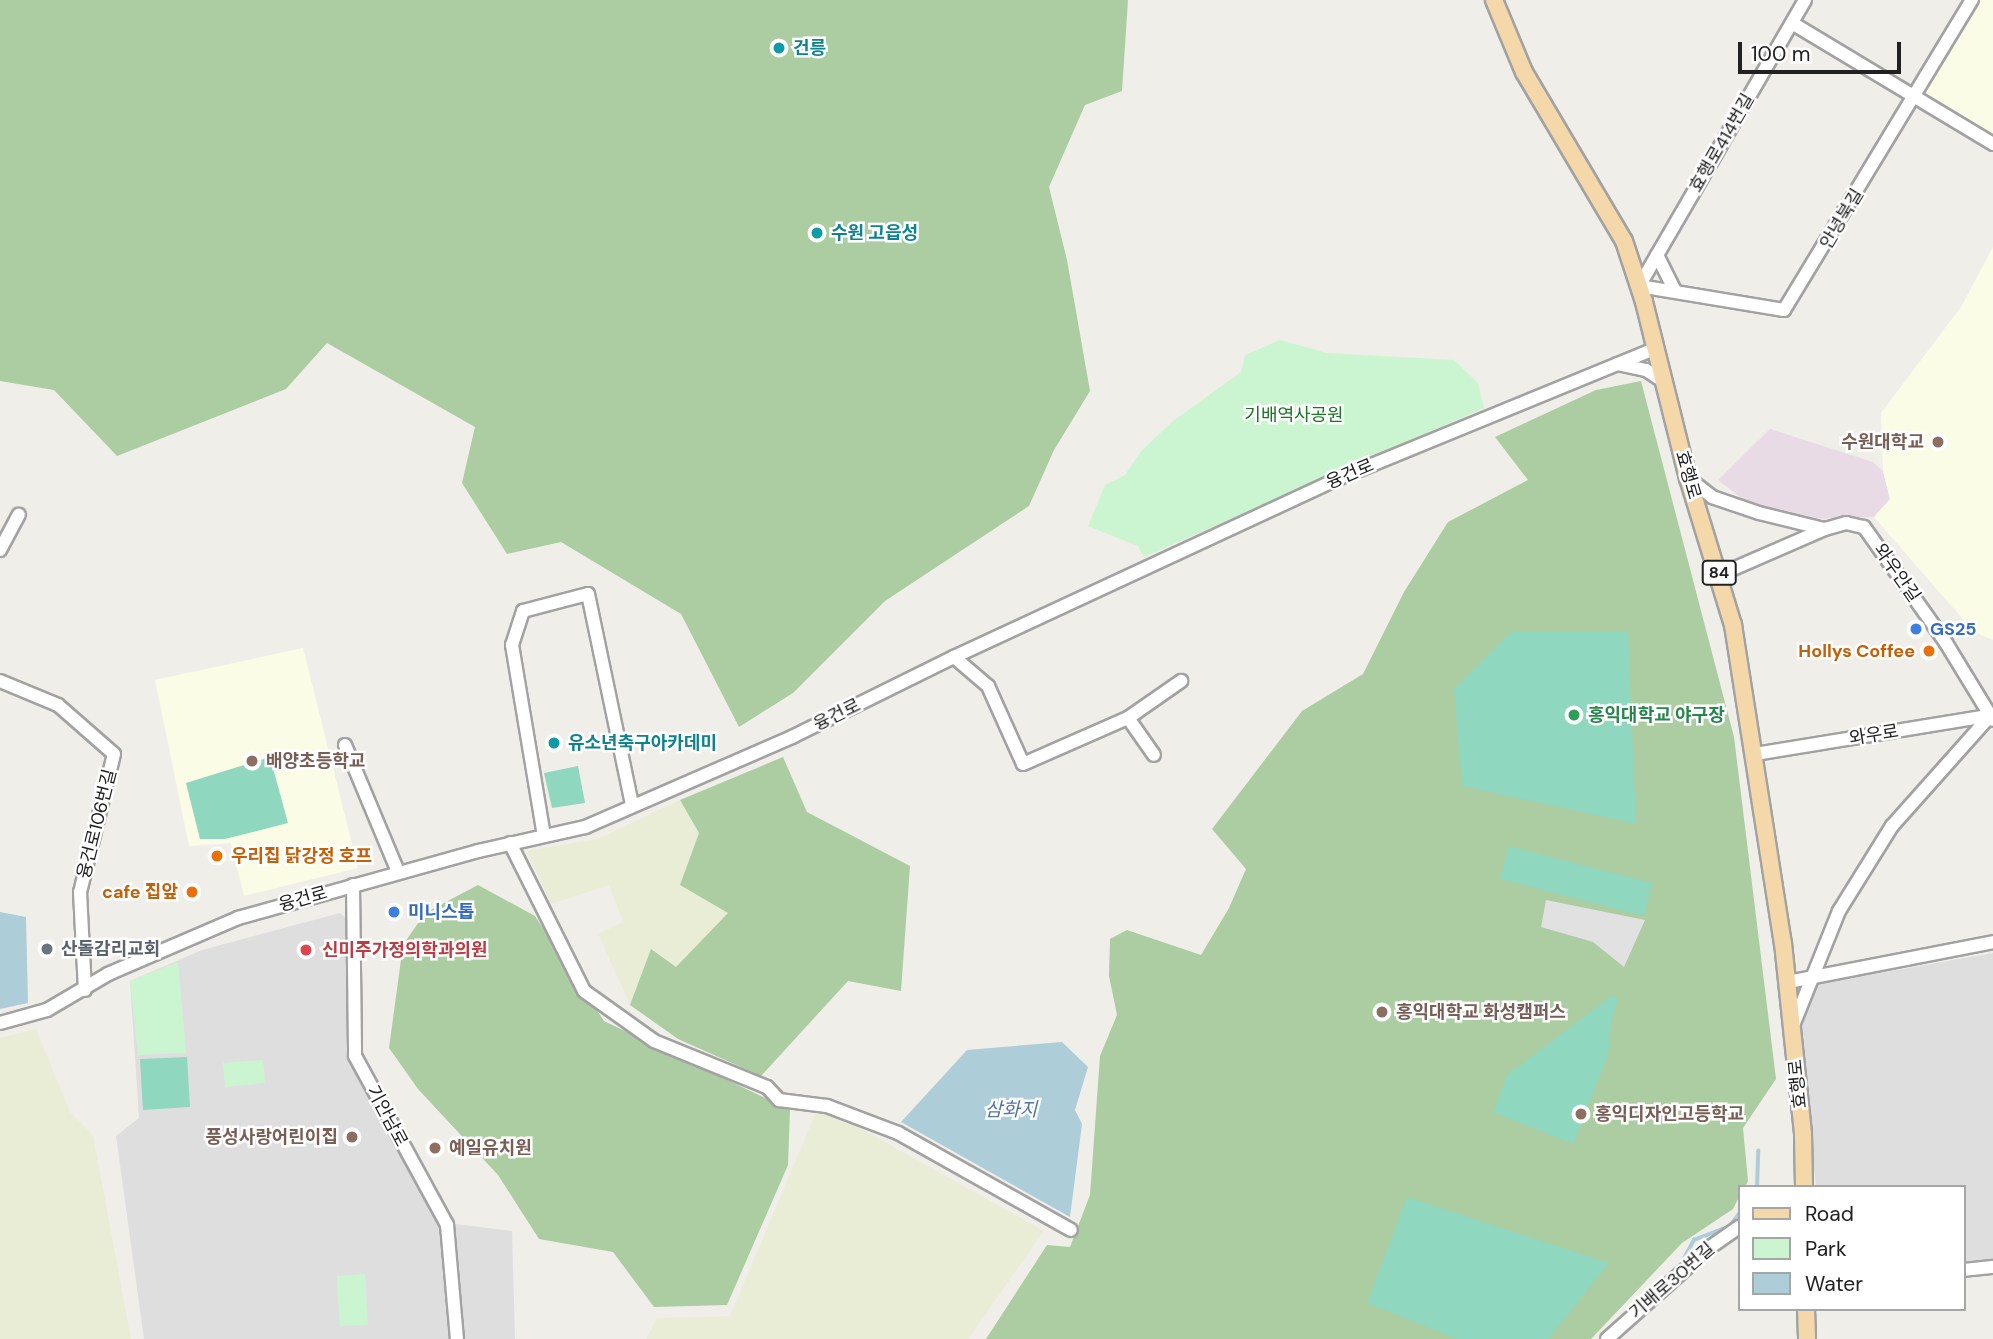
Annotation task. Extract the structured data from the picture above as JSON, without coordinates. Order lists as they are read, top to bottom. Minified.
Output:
{"streets":{"main road":["효행로","84"],"street":["효행로414번길","안녕북길","융건로","와우안길","와우로","융건로106번길","기안남로","기배로30번길"]},"crossings":[["효행로414번길","안녕북길"],["효행로414번길","효행로"],["안녕북길","효행로"],["융건로","효행로"],["융건로","융건로106번길"],["융건로","기안남로"],["효행로","와우안길"],["효행로","와우로"],["와우안길","와우로"]],"water":["삼화지"],"parks":["기배역사공원"],"places":["건릉","수원 고읍성","수원대학교","GS25","Hollys Coffee","홍익대학교 야구장","유소년축구아카데미","배양초등학교","우리집 닭강정 호프","cafe 집앞","미니스톱","산돌감리교회","신미주가정의학과의원","홍익대학교 화성캠퍼스","홍익디자인고등학교","풍성사랑어린이집","예일유치원"],"legend":["Road","Park","Water"],"scale_bar":"100 m"}
